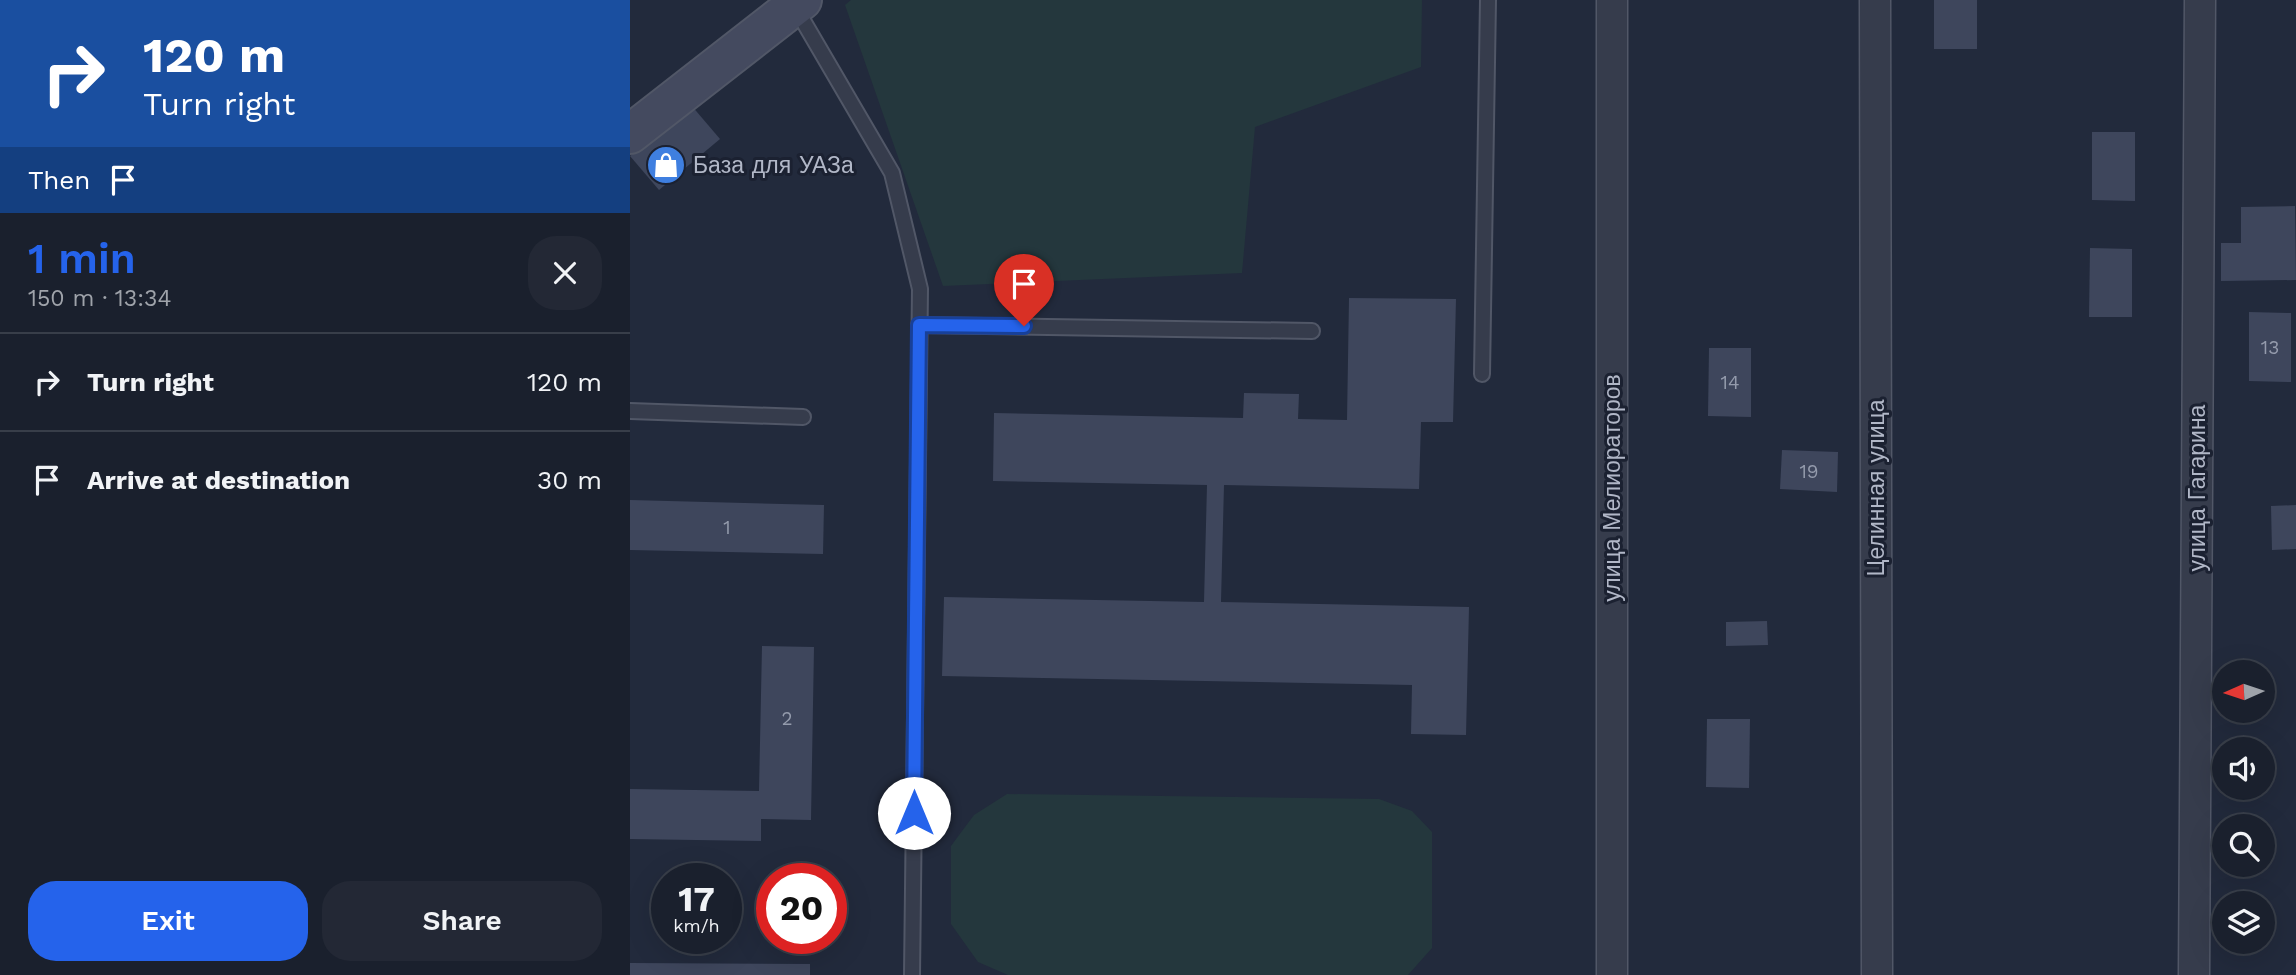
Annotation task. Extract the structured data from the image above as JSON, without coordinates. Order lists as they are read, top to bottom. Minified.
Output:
{"streets":{"street":["улица Мелиораторов","Целинная улица","улица Гагарина"]},"places":{"shop":["База для УАЗа"]},"house_numbers":["13","14","19","1","2"],"north":"left","page":{"turn":["120 m","Turn right"],"then":"Then","heading":["1 min","150 m · 13:34"],"list":[{"name":"Turn right","value":"120 m"},{"name":"Arrive at destination","value":"30 m"}],"speed":"17 km/h","limit":"20","buttons":["Exit","Share"]}}
